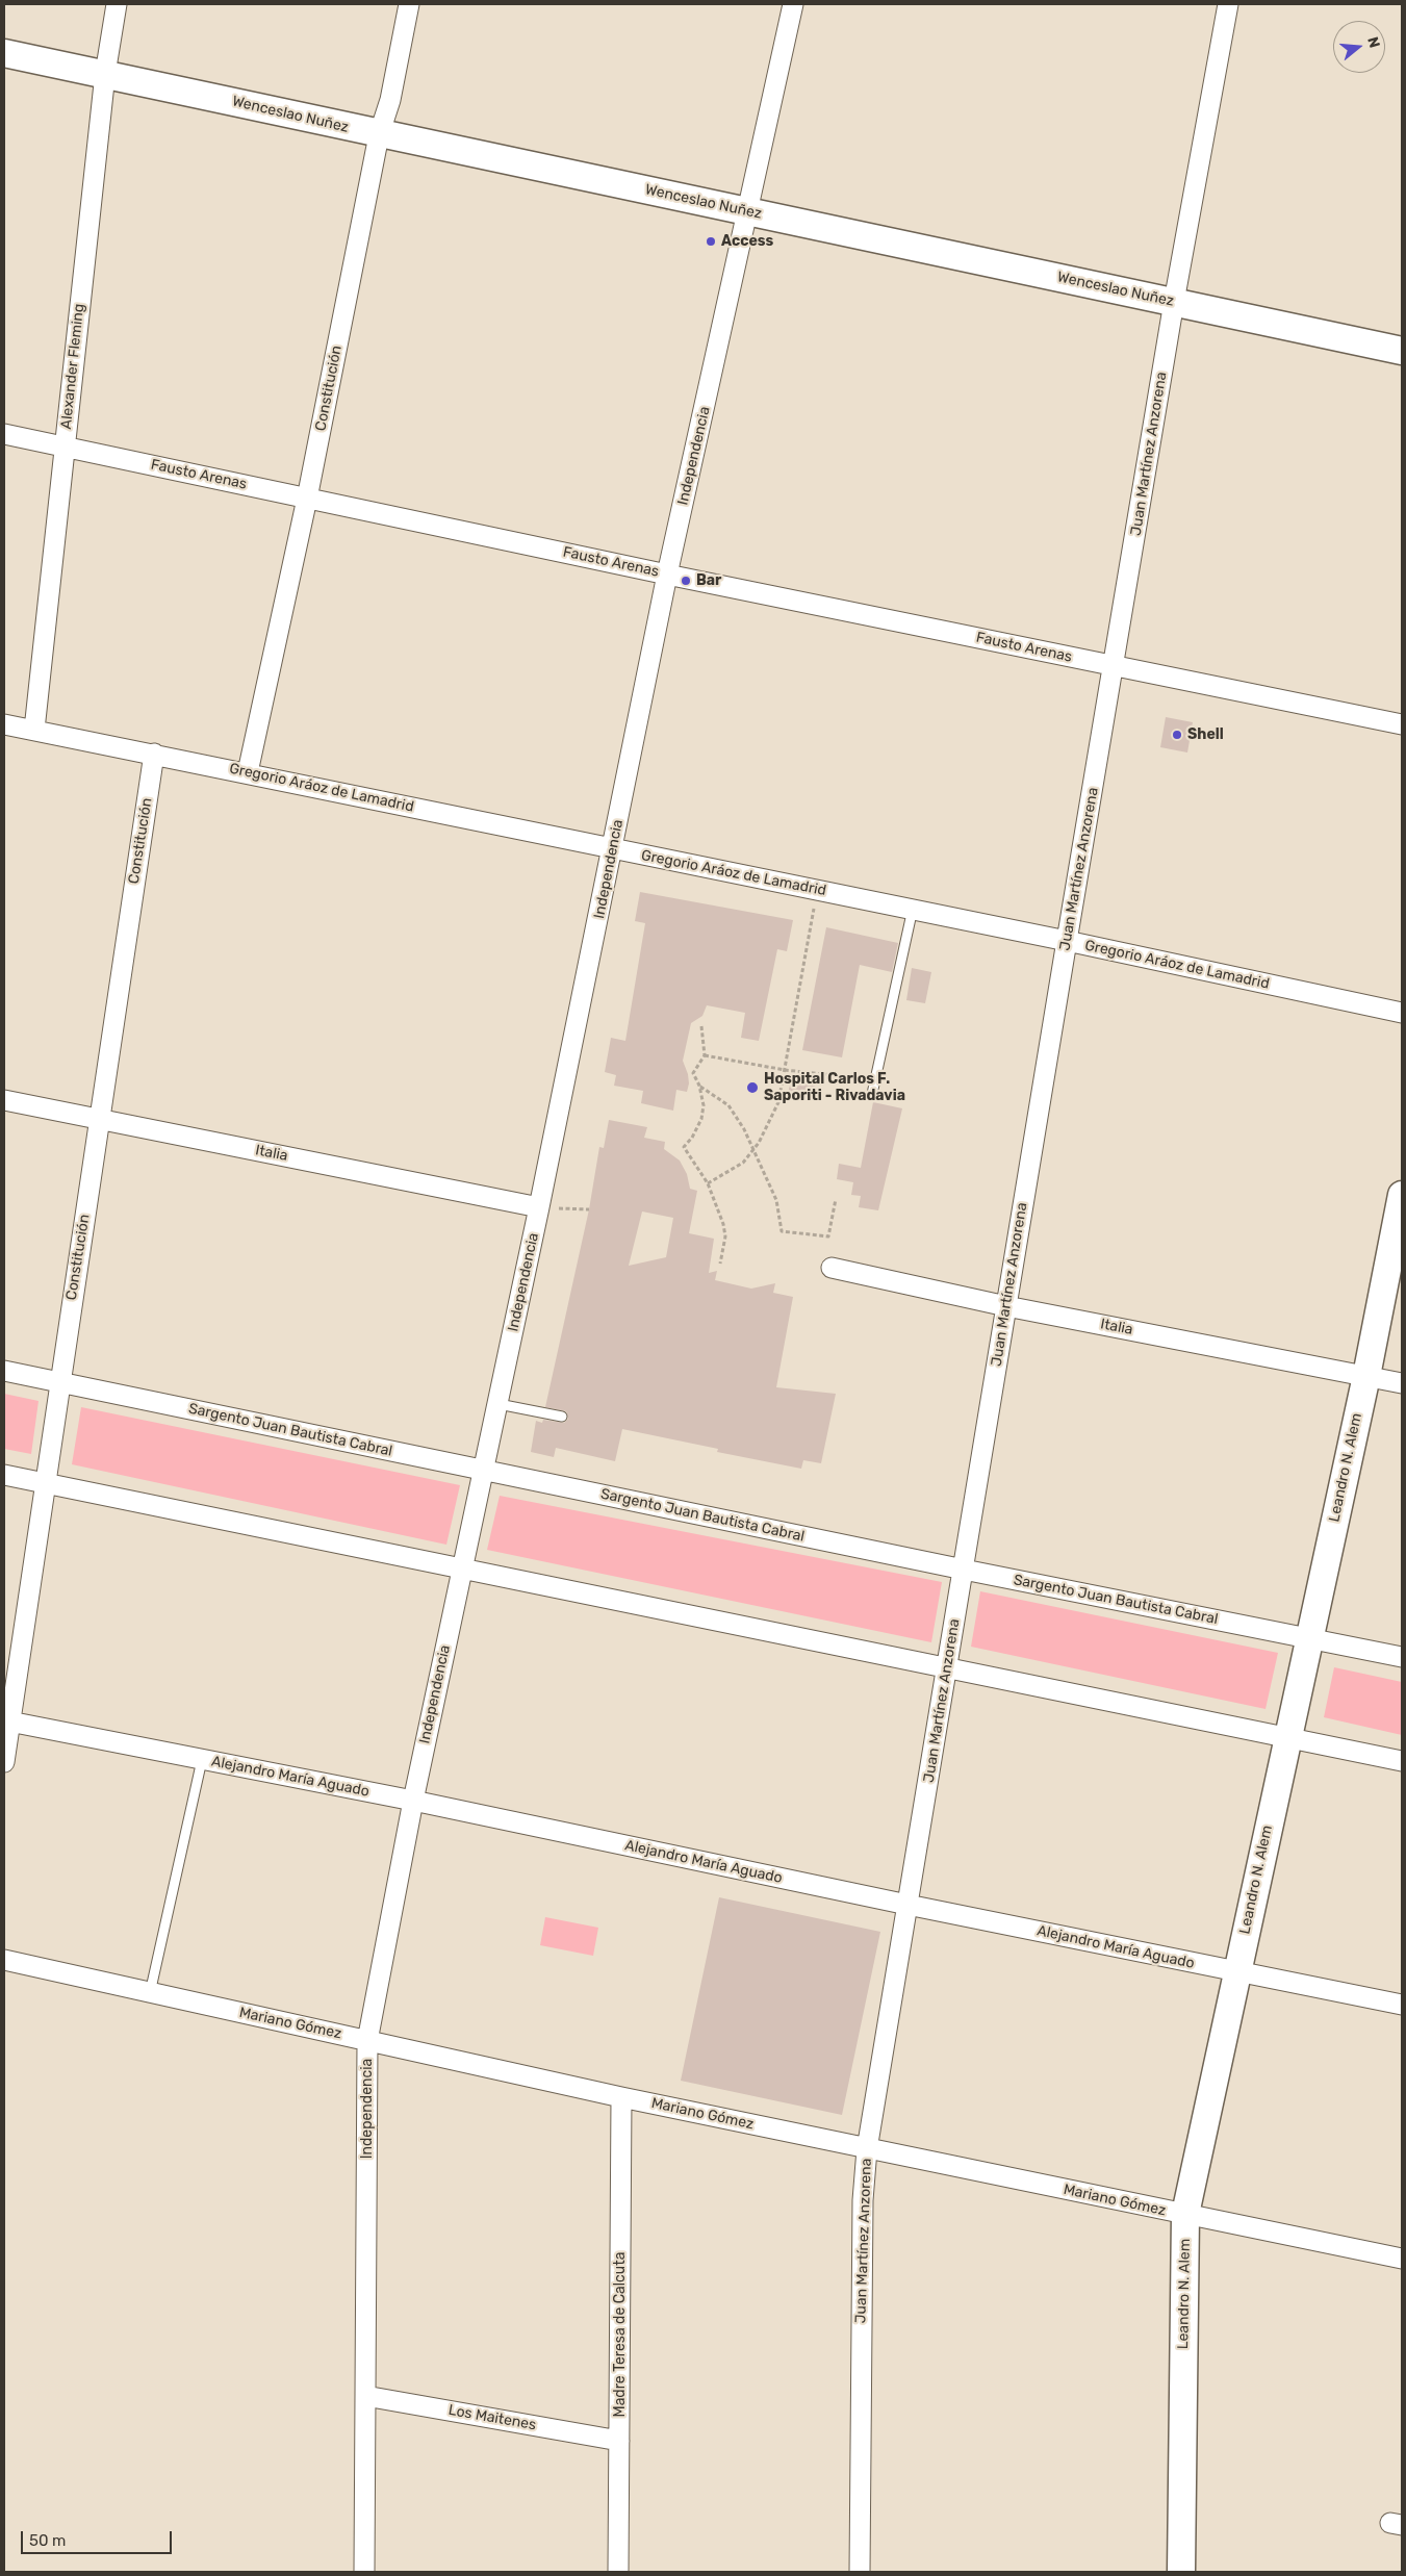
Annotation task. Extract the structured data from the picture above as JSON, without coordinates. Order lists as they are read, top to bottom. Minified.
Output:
{"streets":{"street":["Wenceslao Nuñez","Alexander Fleming","Constitución","Juan Martínez Anzorena","Independencia","Fausto Arenas","Gregorio Aráoz de Lamadrid","Italia","Sargento Juan Bautista Cabral","Leandro N. Alem","Alejandro María Aguado","Mariano Gómez","Madre Teresa de Calcuta","Los Maitenes"]},"crossings":[["Wenceslao Nuñez","Alexander Fleming"],["Wenceslao Nuñez","Constitución"],["Wenceslao Nuñez","Juan Martínez Anzorena"],["Wenceslao Nuñez","Independencia"],["Alexander Fleming","Fausto Arenas"],["Alexander Fleming","Gregorio Aráoz de Lamadrid"],["Constitución","Fausto Arenas"],["Constitución","Gregorio Aráoz de Lamadrid"],["Constitución","Italia"],["Constitución","Sargento Juan Bautista Cabral"],["Constitución","Alejandro María Aguado"],["Juan Martínez Anzorena","Fausto Arenas"],["Juan Martínez Anzorena","Gregorio Aráoz de Lamadrid"],["Juan Martínez Anzorena","Italia"],["Juan Martínez Anzorena","Sargento Juan Bautista Cabral"],["Juan Martínez Anzorena","Alejandro María Aguado"],["Juan Martínez Anzorena","Mariano Gómez"],["Independencia","Fausto Arenas"],["Independencia","Gregorio Aráoz de Lamadrid"],["Independencia","Italia"],["Independencia","Sargento Juan Bautista Cabral"],["Independencia","Alejandro María Aguado"],["Independencia","Mariano Gómez"],["Independencia","Los Maitenes"],["Italia","Leandro N. Alem"],["Sargento Juan Bautista Cabral","Leandro N. Alem"],["Leandro N. Alem","Alejandro María Aguado"],["Leandro N. Alem","Mariano Gómez"],["Mariano Gómez","Madre Teresa de Calcuta"],["Madre Teresa de Calcuta","Los Maitenes"]],"places":["Access","Bar","Shell","Hospital Carlos F. Saporiti - Rivadavia"],"scale_bar":"50 m","north":"right"}
